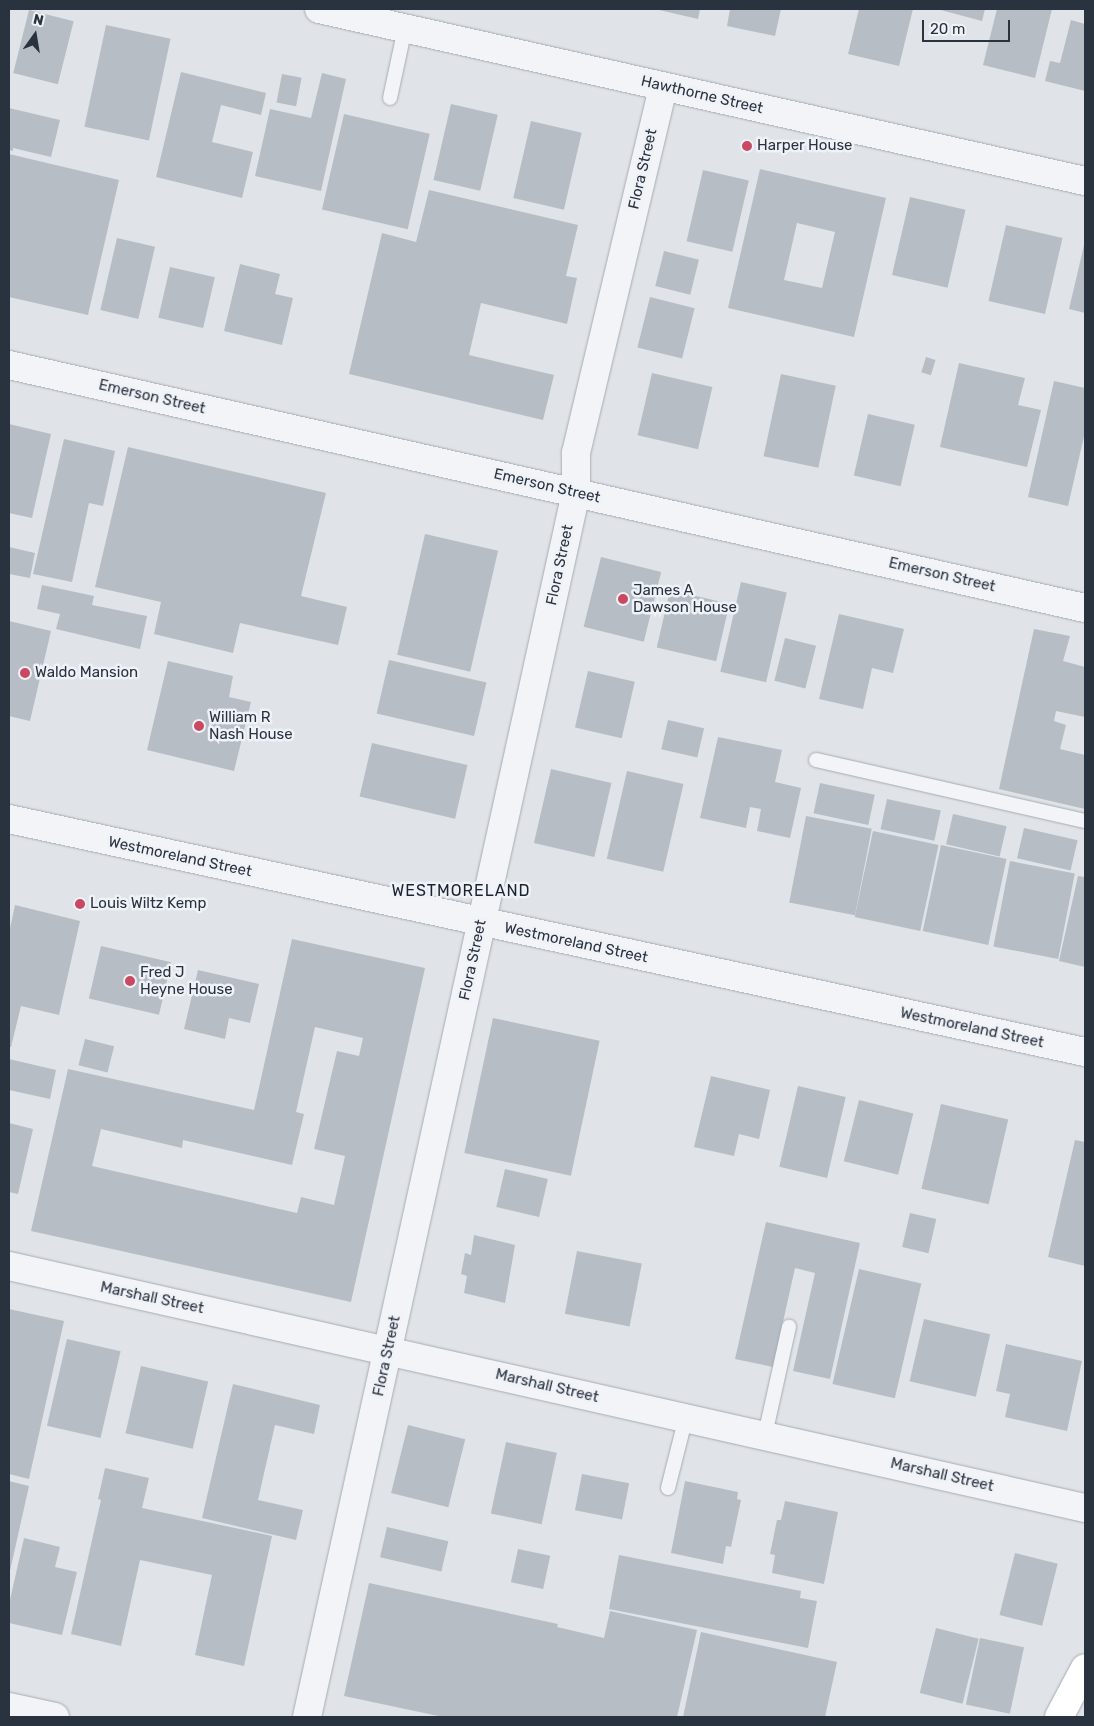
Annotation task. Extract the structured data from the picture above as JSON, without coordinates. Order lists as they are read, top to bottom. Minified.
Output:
{"streets":{"street":["Hawthorne Street","Flora Street","Emerson Street","Westmoreland Street","Marshall Street"]},"crossings":[["Hawthorne Street","Flora Street"],["Flora Street","Emerson Street"],["Flora Street","Westmoreland Street"],["Flora Street","Marshall Street"]],"districts":["WESTMORELAND"],"places":["Harper House","James A Dawson House","Waldo Mansion","William R Nash House","Louis Wiltz Kemp","Fred J Heyne House"],"scale_bar":"20 m","north":"top"}
